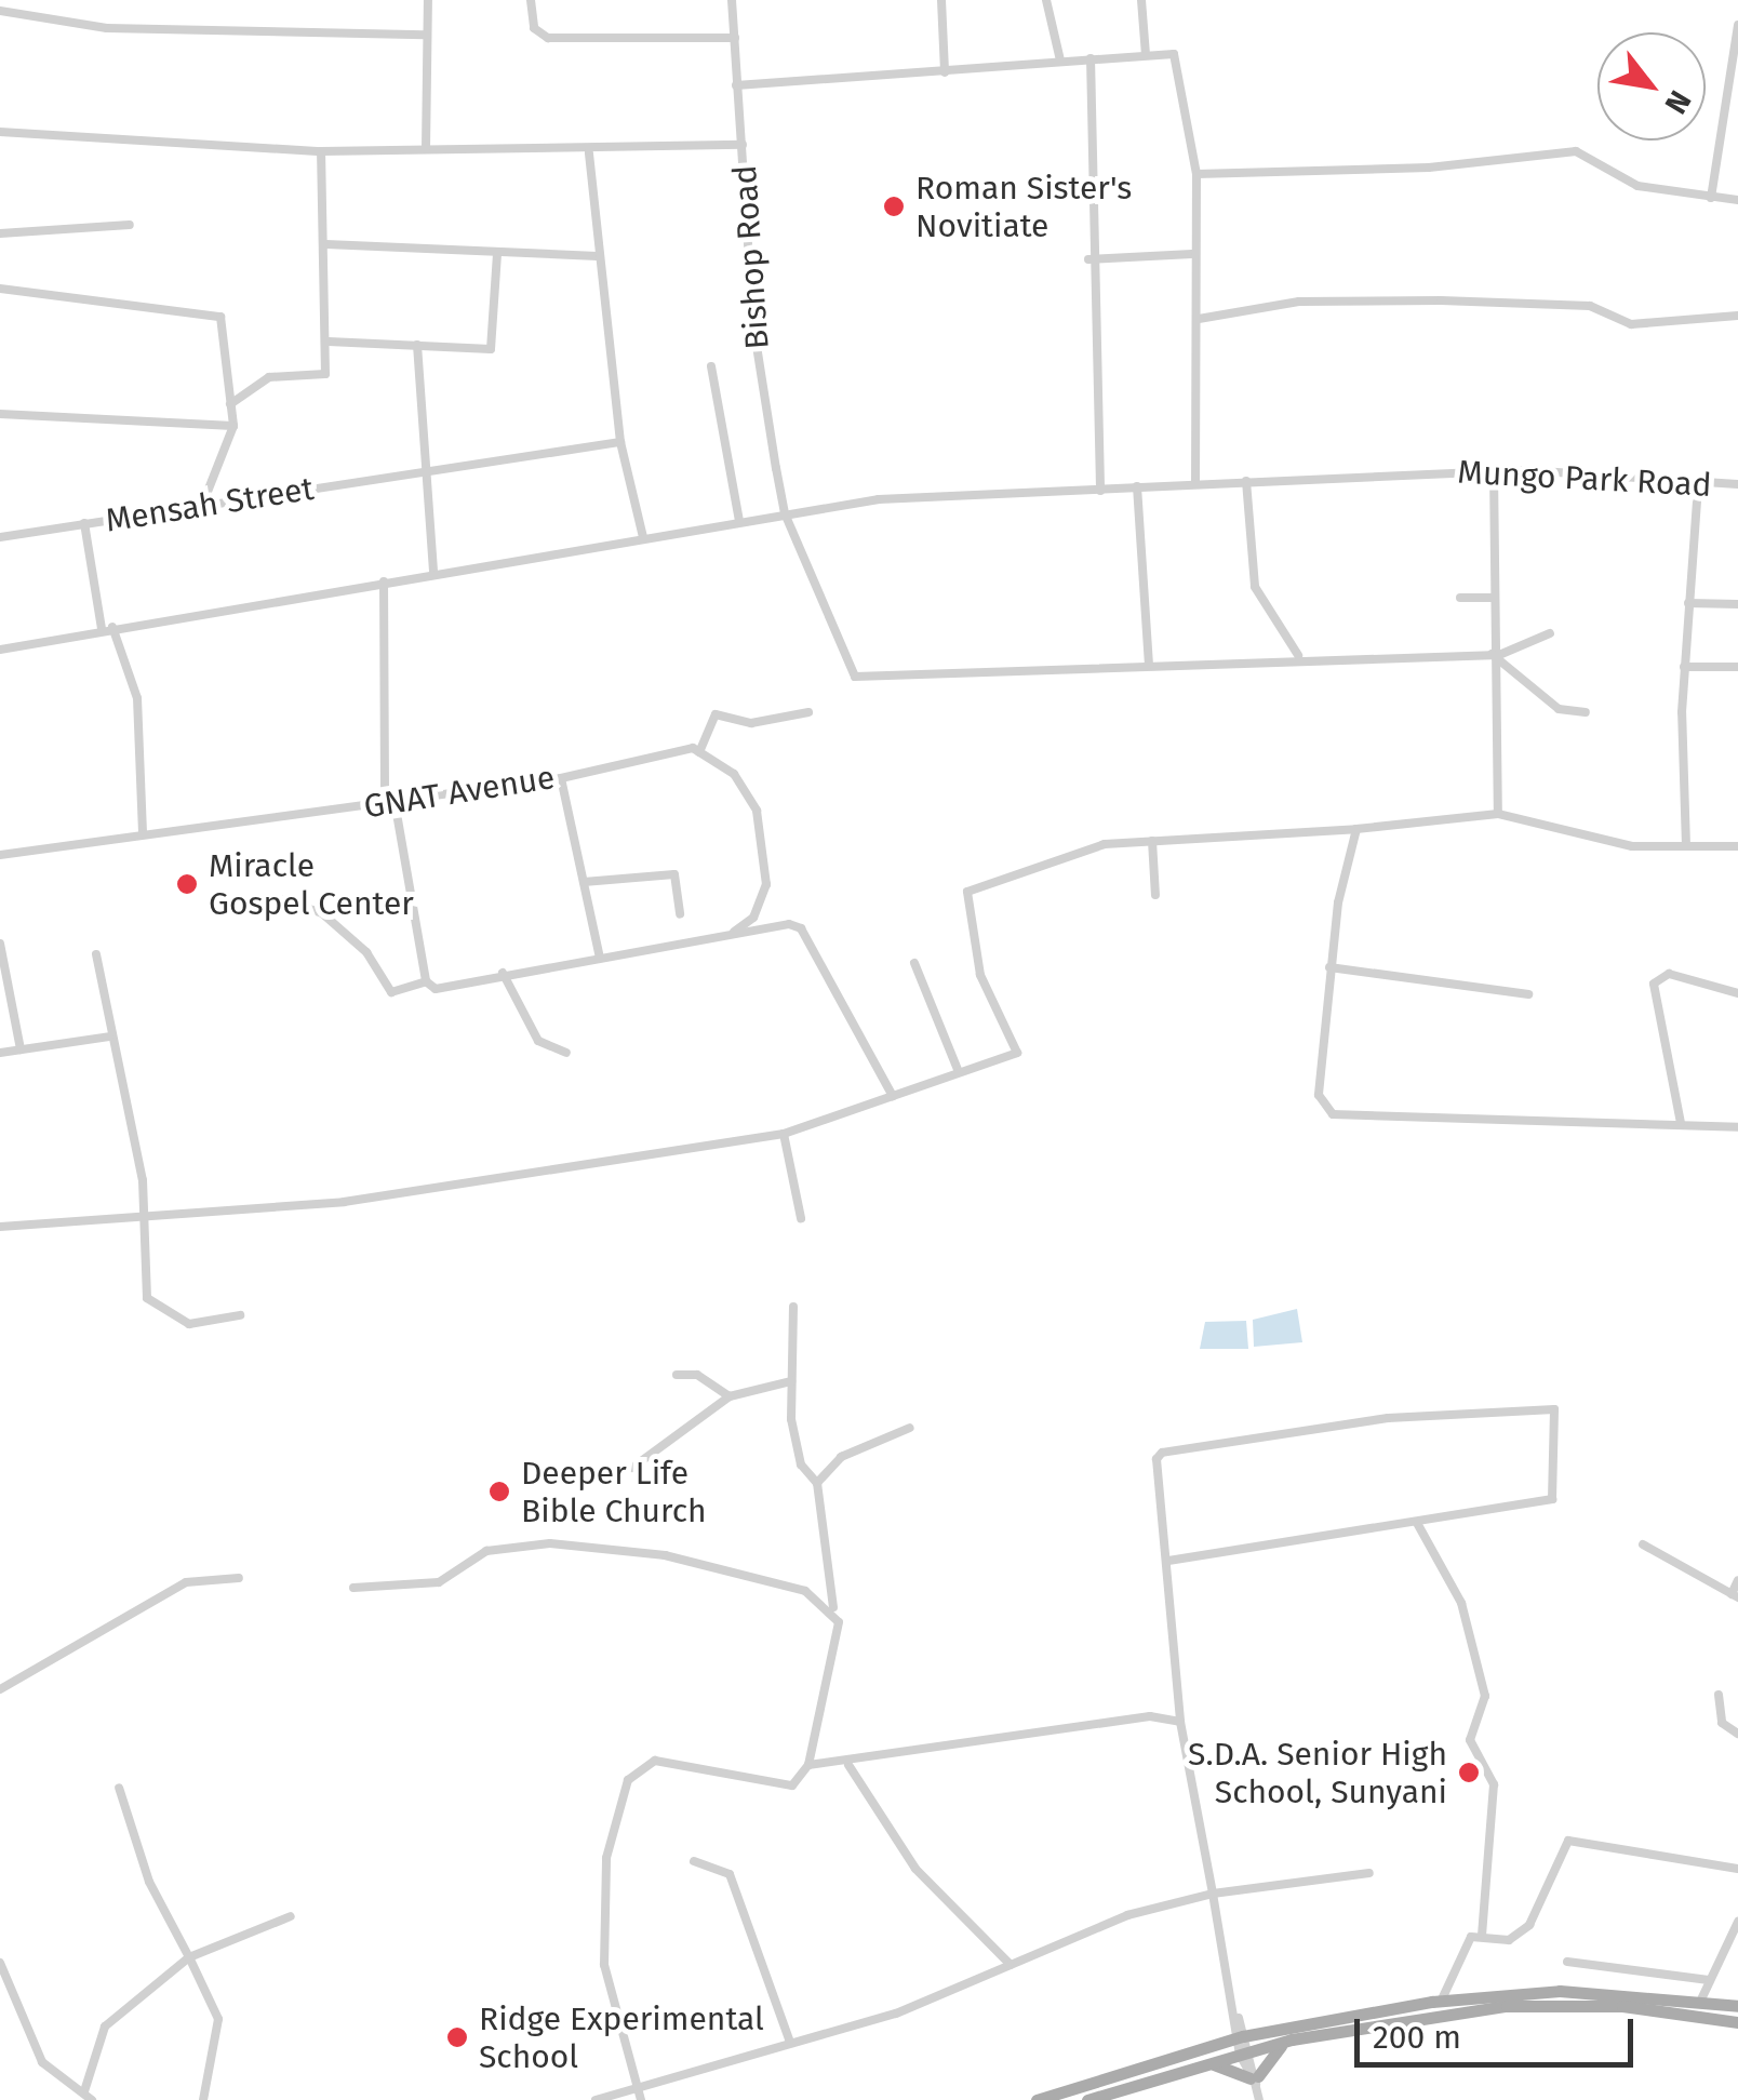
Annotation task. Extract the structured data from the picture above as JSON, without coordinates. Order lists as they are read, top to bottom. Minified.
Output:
{"streets":{"street":["Bishop Road","Mungo Park Road","Mensah Street","GNAT Avenue"]},"crossings":[["Bishop Road","Mungo Park Road"]],"places":["Roman Sister's Novitiate","Miracle Gospel Center","Deeper Life Bible Church","S.D.A. Senior High School, Sunyani","Ridge Experimental School"],"scale_bar":"200 m","north":"bottom right"}
